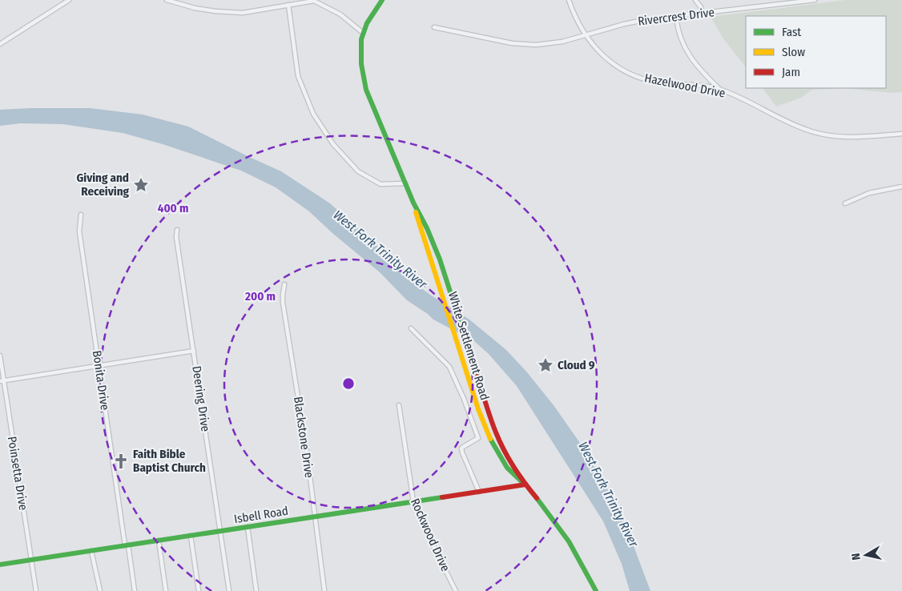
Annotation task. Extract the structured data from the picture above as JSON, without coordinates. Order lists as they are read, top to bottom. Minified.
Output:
{"streets":{"main road":["White Settlement Road","Isbell Road"],"street":["Rivercrest Drive","Hazelwood Drive","Bonita Drive","Deering Drive","Blackstone Drive","Poinsetta Drive","Rockwood Drive"]},"crossings":[["Rivercrest Drive","Hazelwood Drive"],["White Settlement Road","Isbell Road"],["Bonita Drive","Isbell Road"],["Deering Drive","Isbell Road"],["Blackstone Drive","Isbell Road"],["Poinsetta Drive","Isbell Road"],["Isbell Road","Rockwood Drive"]],"water":["West Fork Trinity River"],"places":{"place":["Giving and Receiving","Cloud 9"],"church":["Faith Bible Baptist Church"]},"legend":["Fast","Slow","Jam"],"north":"left","rings":["400 m","200 m"]}
